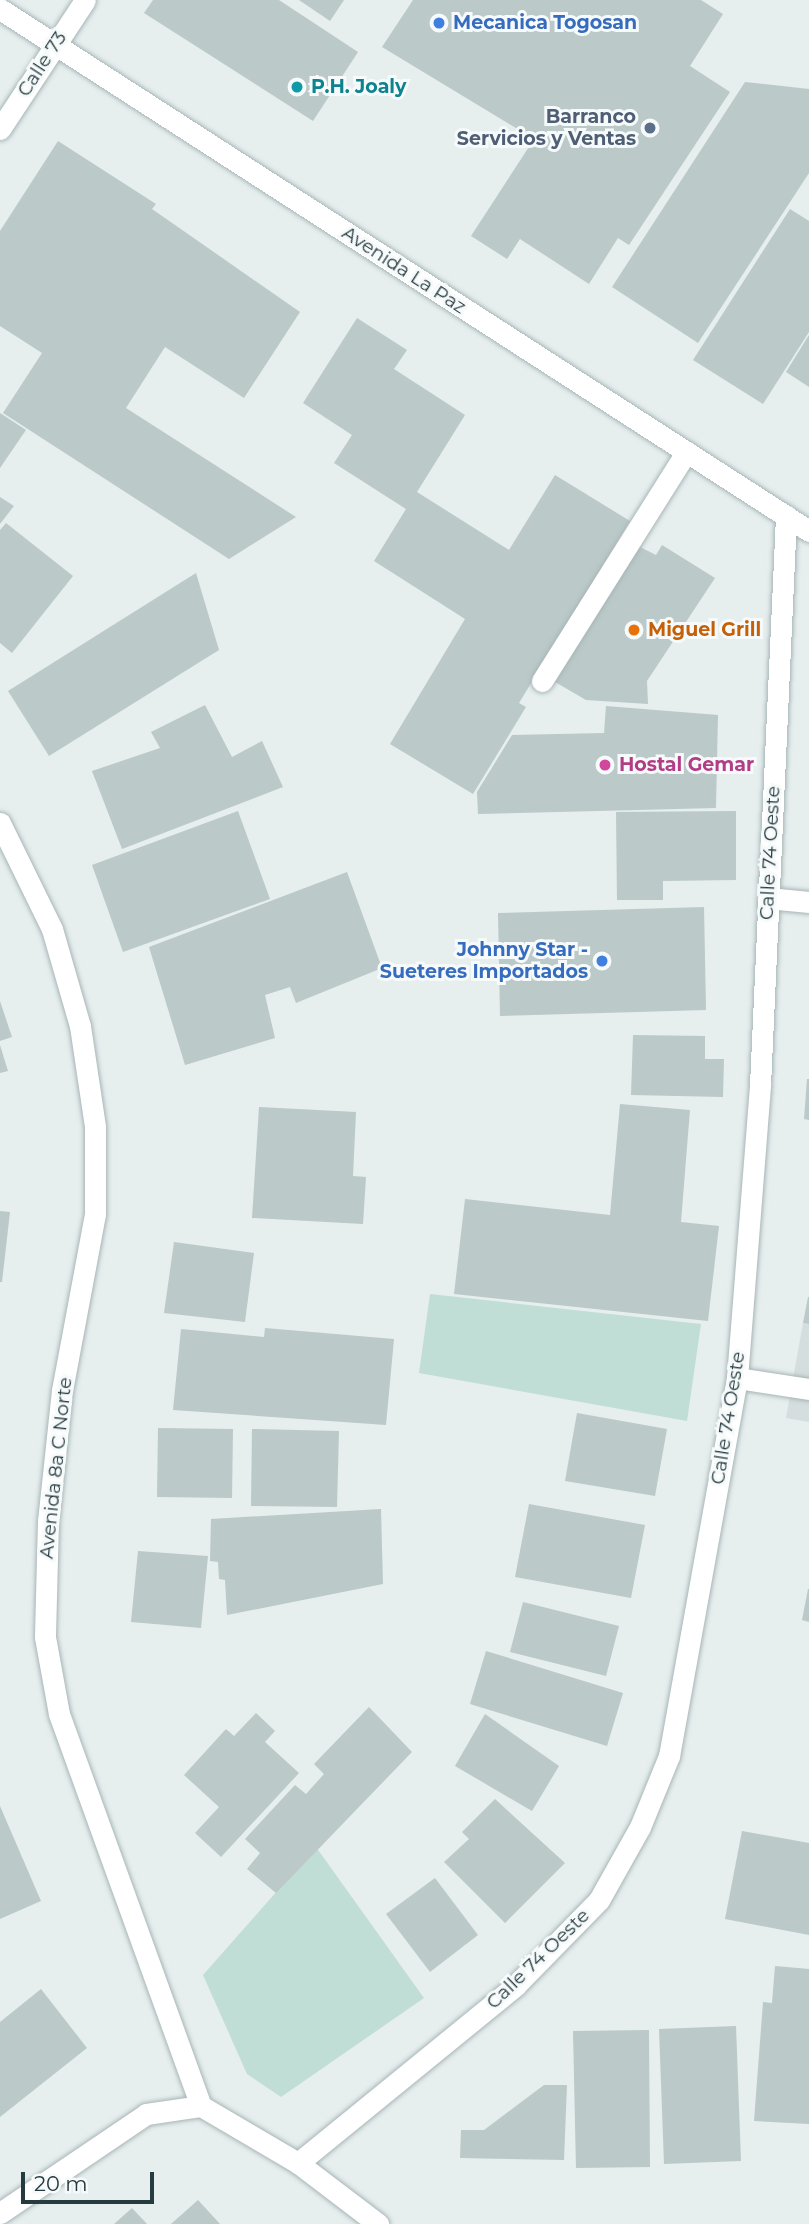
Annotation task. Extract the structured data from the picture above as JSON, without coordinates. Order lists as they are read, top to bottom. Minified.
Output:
{"streets":{"street":["Calle 73","Avenida La Paz","Calle 74 Oeste","Avenida 8a C Norte"]},"crossings":[["Calle 73","Avenida La Paz"],["Avenida La Paz","Calle 74 Oeste"]],"places":["Mecanica Togosan","P.H. Joaly","Barranco Servicios y Ventas","Miguel Grill","Hostal Gemar","Johnny Star - Sueteres Importados"],"scale_bar":"20 m"}
